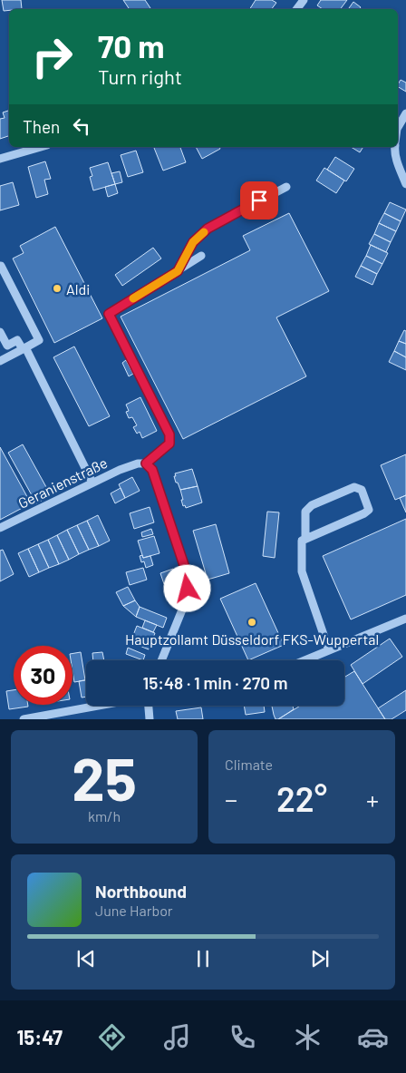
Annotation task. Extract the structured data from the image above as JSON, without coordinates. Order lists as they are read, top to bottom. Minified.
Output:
{"streets":{"street":["Geranienstraße"]},"places":["Aldi","Hauptzollamt Düsseldorf FKS-Wuppertal"],"page":{"turn":["70 m","Turn right"],"then":"Then","limit":"30","trip":"15:48 · 1 min · 270 m","tile":[["25","km/h"],"Climate"],"heat":["−","22°","+"],"song":["Northbound","June Harbor"],"tabs":"15:47"}}
